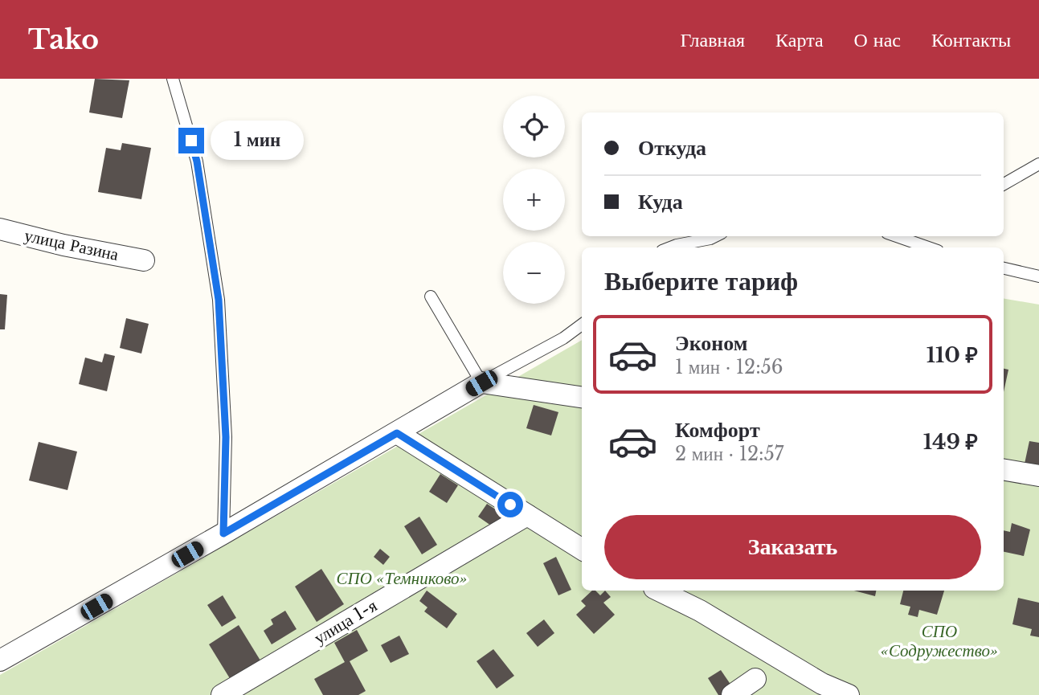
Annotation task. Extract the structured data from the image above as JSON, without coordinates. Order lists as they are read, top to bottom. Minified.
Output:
{"streets":{"street":["улица Разина","улица 1-я"]},"parks":["СПО «Темниково»","СПО «Содружество»"],"page":{"header":"Tako","nav":["Главная","Карта","О нас","Контакты"],"map_buttons":["+","−"],"banner":["Откуда","Куда"],"bubble":"1 мин","heading":"Выберите тариф","list":[{"name":"Эконом","note":"1 мин · 12:56","value":"110 ₽"},{"name":"Комфорт","note":"2 мин · 12:57","value":"149 ₽"}],"buttons":"Заказать"}}
